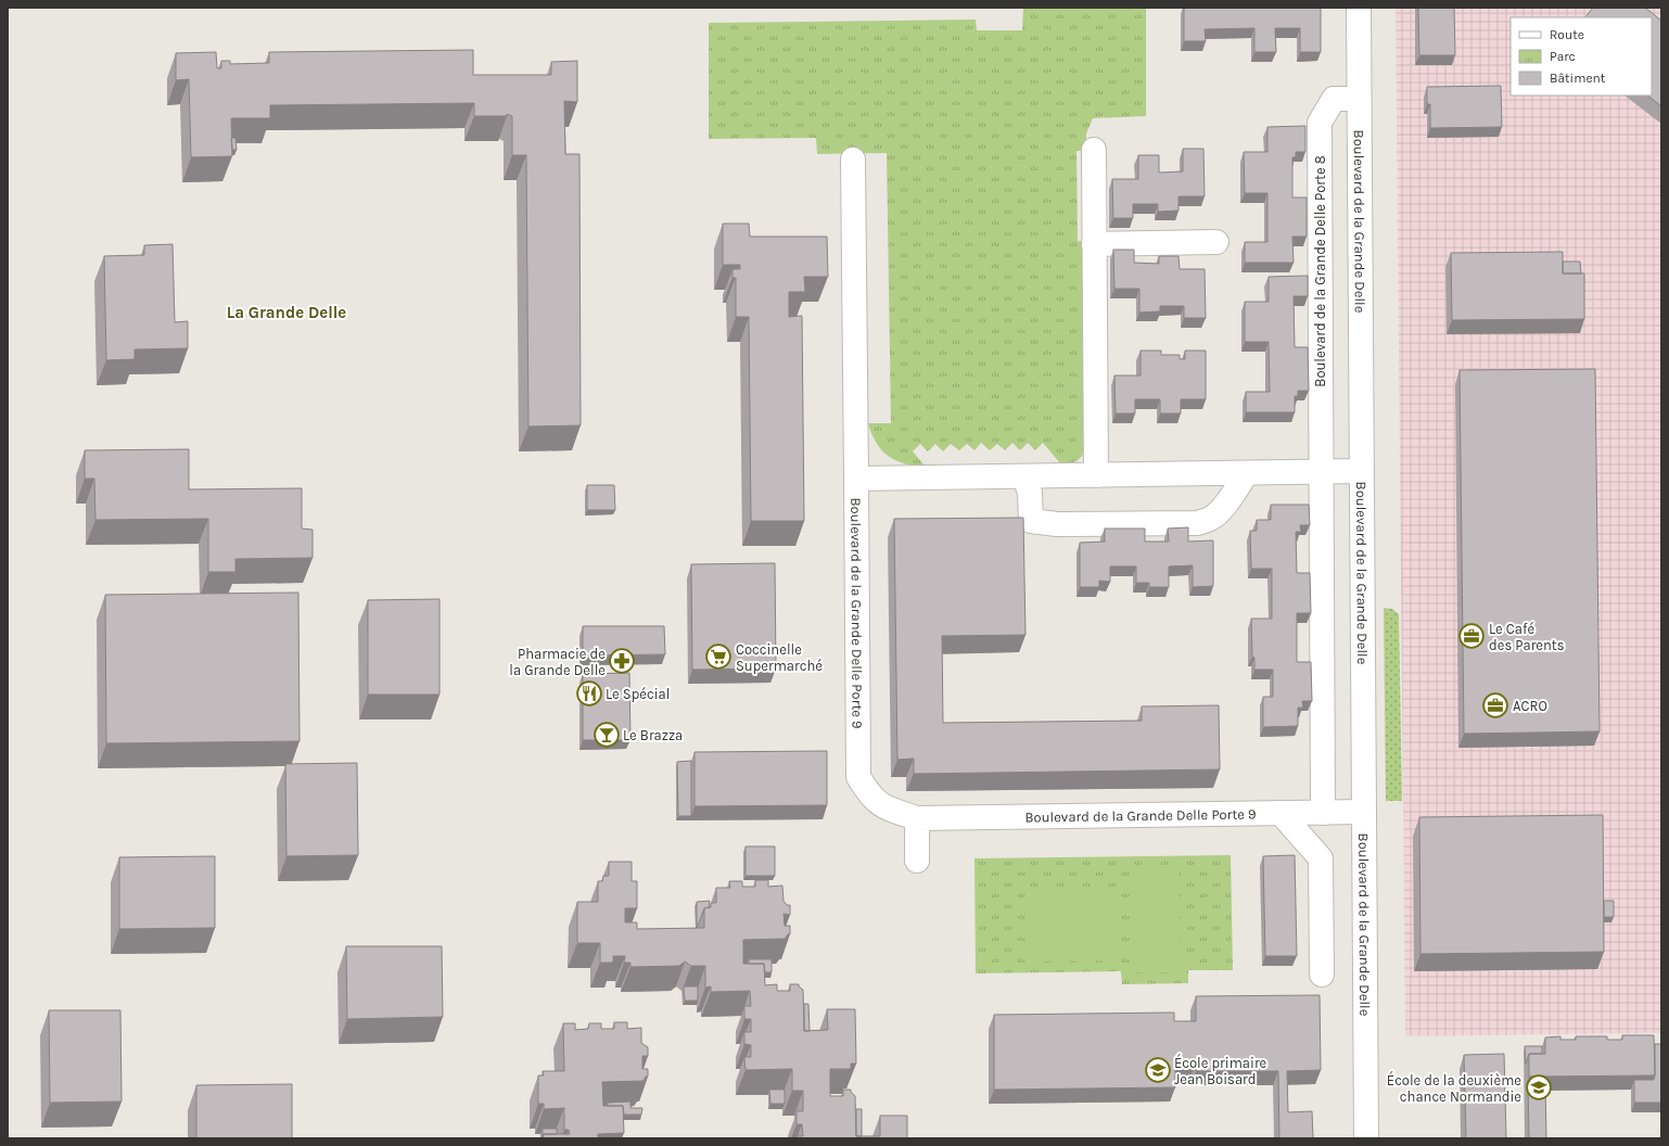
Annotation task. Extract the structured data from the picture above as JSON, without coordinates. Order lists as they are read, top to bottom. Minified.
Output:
{"streets":{"street":["Boulevard de la Grande Delle","Boulevard de la Grande Delle Porte 8","Boulevard de la Grande Delle Porte 9"]},"crossings":[["Boulevard de la Grande Delle","Boulevard de la Grande Delle Porte 8"],["Boulevard de la Grande Delle","Boulevard de la Grande Delle Porte 9"]],"districts":["La Grande Delle"],"places":{"office":["Le Café des Parents","ACRO"],"supermarket":["Coccinelle Supermarché"],"pharmacy":["Pharmacie de la Grande Delle"],"restaurant":["Le Spécial"],"bar":["Le Brazza"],"school or university":["École primaire Jean Boisard","École de la deuxième chance Normandie"]},"legend":["Route","Parc","Bâtiment"]}
